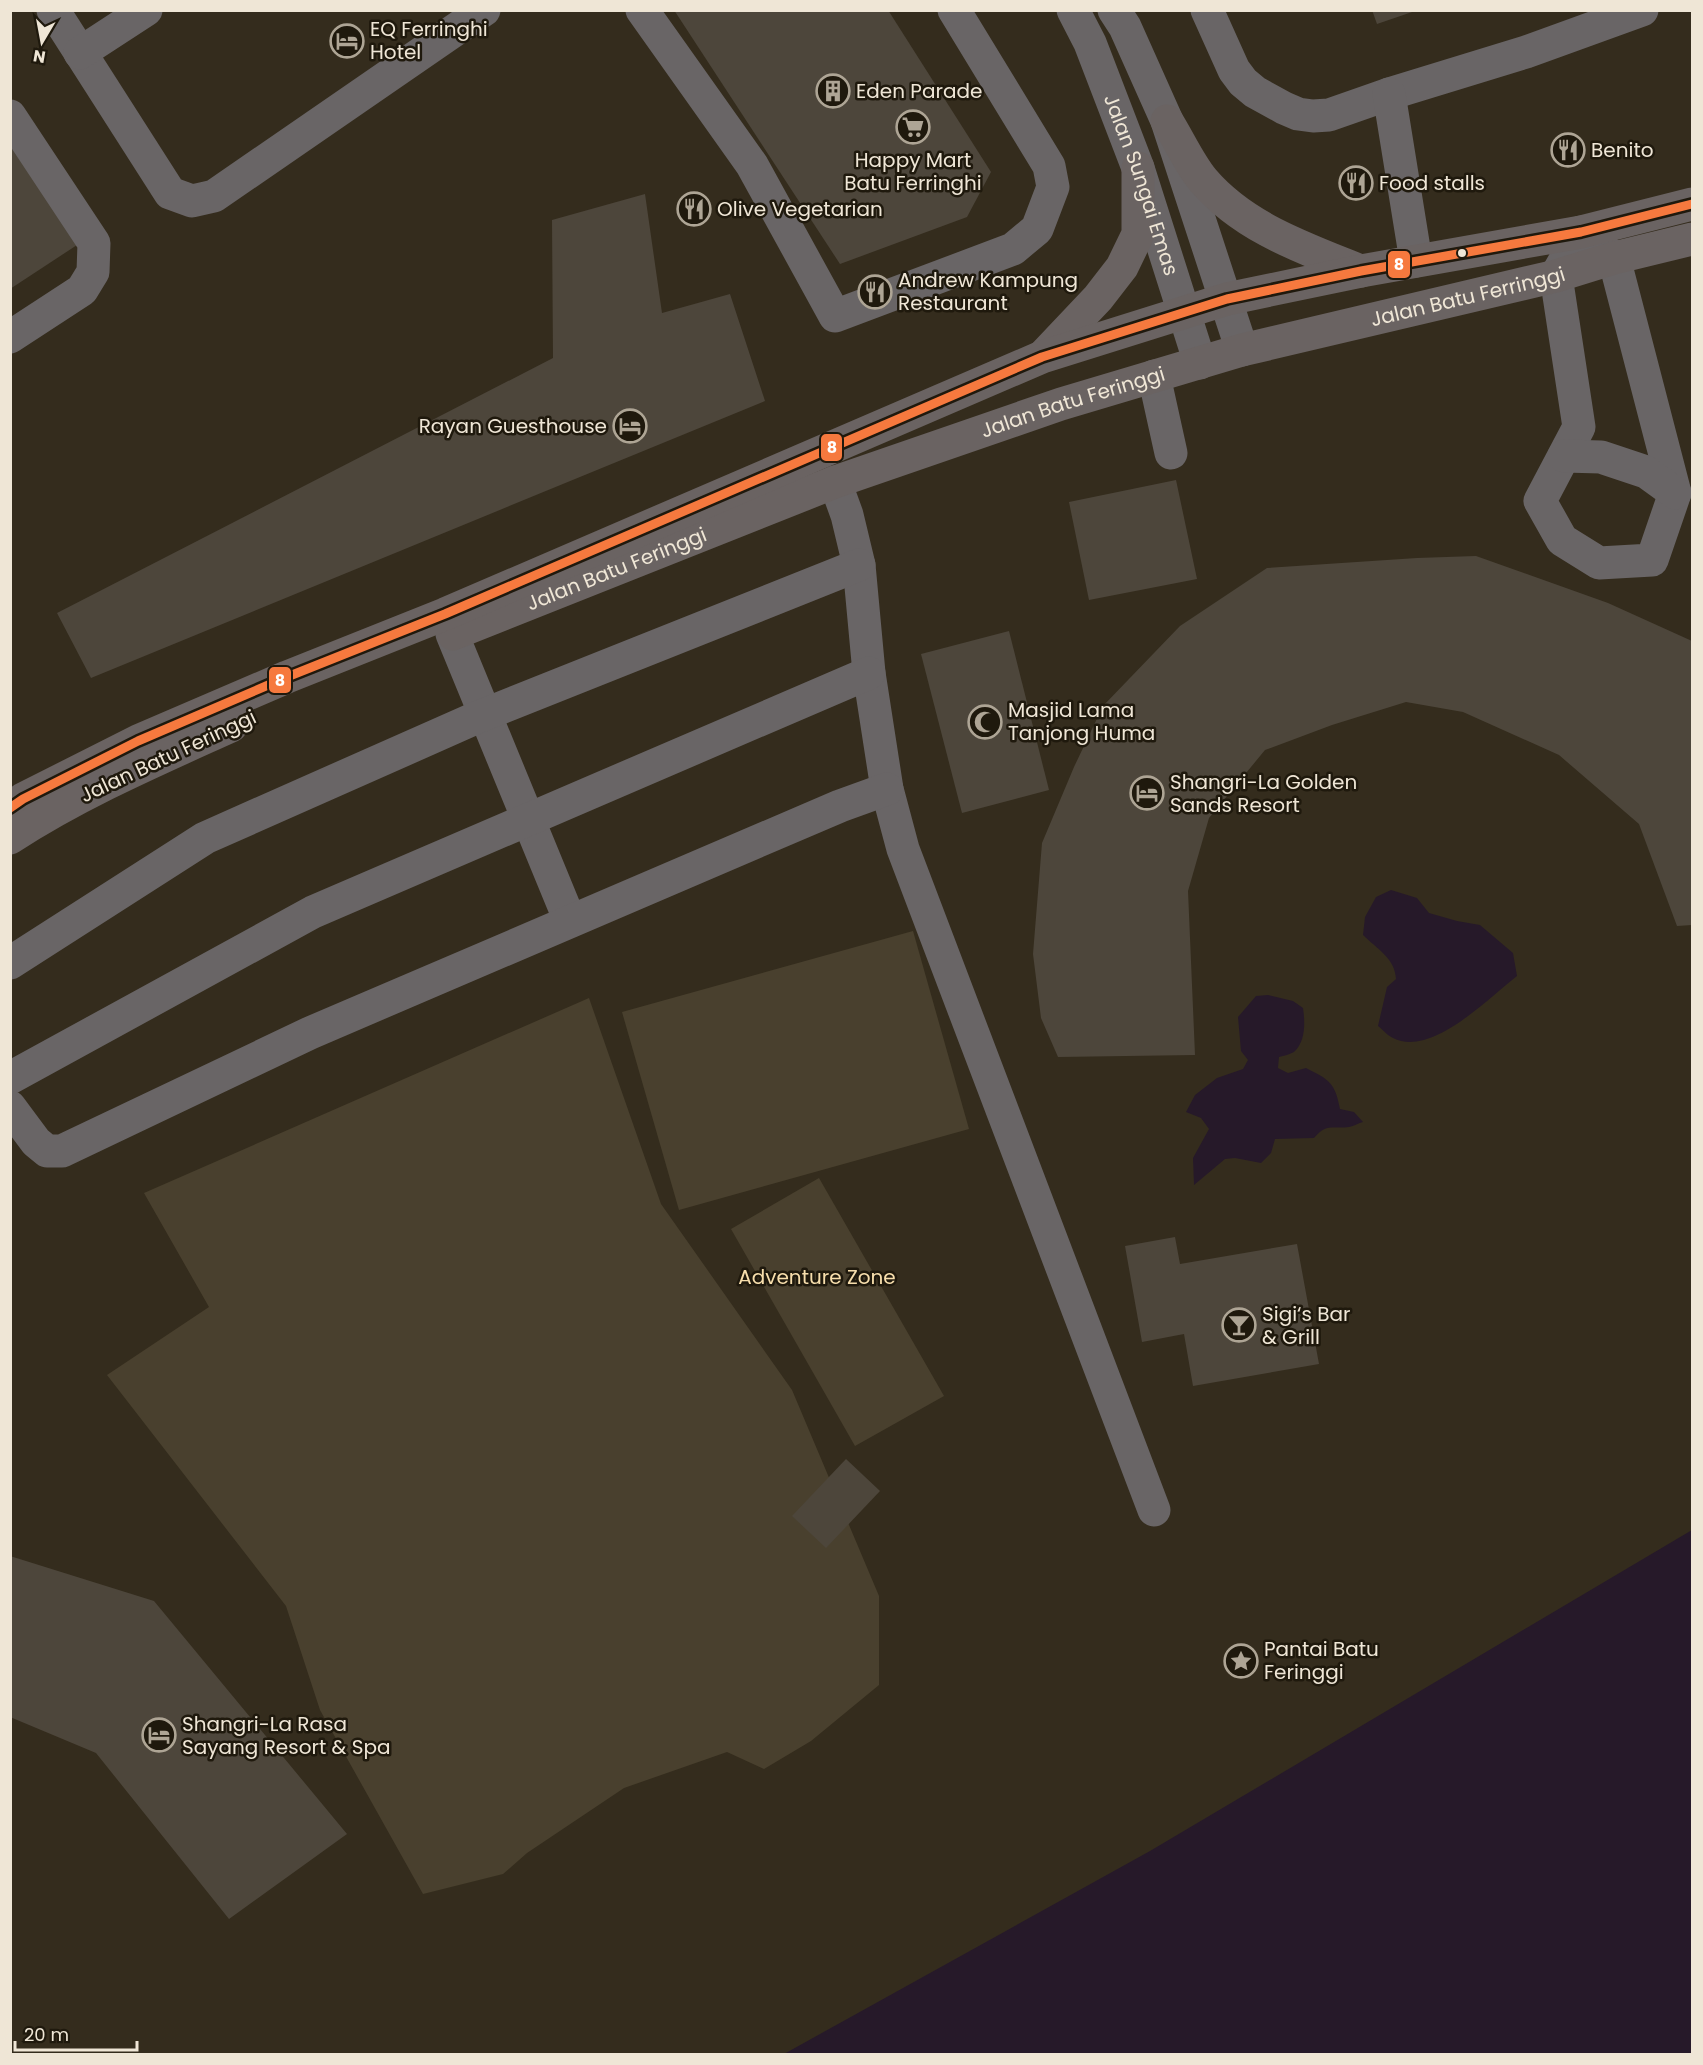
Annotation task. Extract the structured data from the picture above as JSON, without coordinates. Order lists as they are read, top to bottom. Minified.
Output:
{"streets":{"main road":["Jalan Batu Ferringgi","Jalan Batu Feringgi"],"street":["Jalan Sungai Emas"]},"crossings":[["Jalan Sungai Emas","Jalan Batu Feringgi"],["Jalan Batu Ferringgi","Jalan Batu Feringgi"]],"parks":["Adventure Zone"],"places":{"hotel":["EQ Ferringhi Hotel","Rayan Guesthouse","Shangri-La Golden Sands Resort","Shangri-La Rasa Sayang Resort & Spa"],"building":["Eden Parade"],"supermarket":["Happy Mart Batu Ferringhi"],"restaurant":["Benito","Food stalls","Olive Vegetarian","Andrew Kampung Restaurant"],"mosque":["Masjid Lama Tanjong Huma"],"bar":["Sigi‘s Bar & Grill"],"place":["Pantai Batu Feringgi"]},"lines":["transit line 8"],"scale_bar":"20 m","north":"bottom"}
